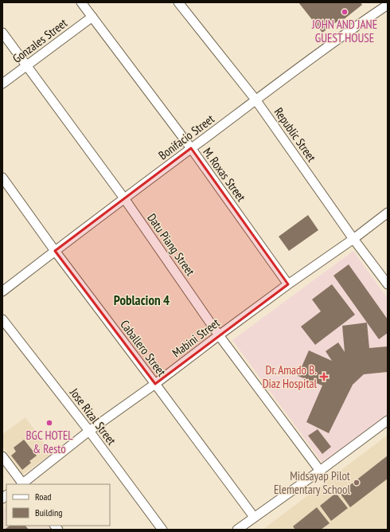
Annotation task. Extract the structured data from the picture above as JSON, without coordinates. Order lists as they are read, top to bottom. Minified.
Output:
{"streets":{"street":["Gonzales Street","Republic Street","Bonifacio Street","M. Roxas Street","Datu Piang Street","Mabini Street","Caballero Street","Jose Rizal Street"]},"crossings":[["Gonzales Street","M. Roxas Street"],["Gonzales Street","Datu Piang Street"],["Republic Street","Bonifacio Street"],["Republic Street","Mabini Street"],["Bonifacio Street","M. Roxas Street"],["Bonifacio Street","Datu Piang Street"],["Bonifacio Street","Caballero Street"],["M. Roxas Street","Mabini Street"],["Datu Piang Street","Mabini Street"],["Mabini Street","Caballero Street"],["Mabini Street","Jose Rizal Street"]],"districts":["Poblacion 4"],"places":{"other":["JOHN AND JANE GUEST HOUSE","BGC HOTEL & Resto","Midsayap Pilot Elementary School"],"health":["Dr. Amado B. Diaz Hospital"]},"legend":["Road","Building"]}
